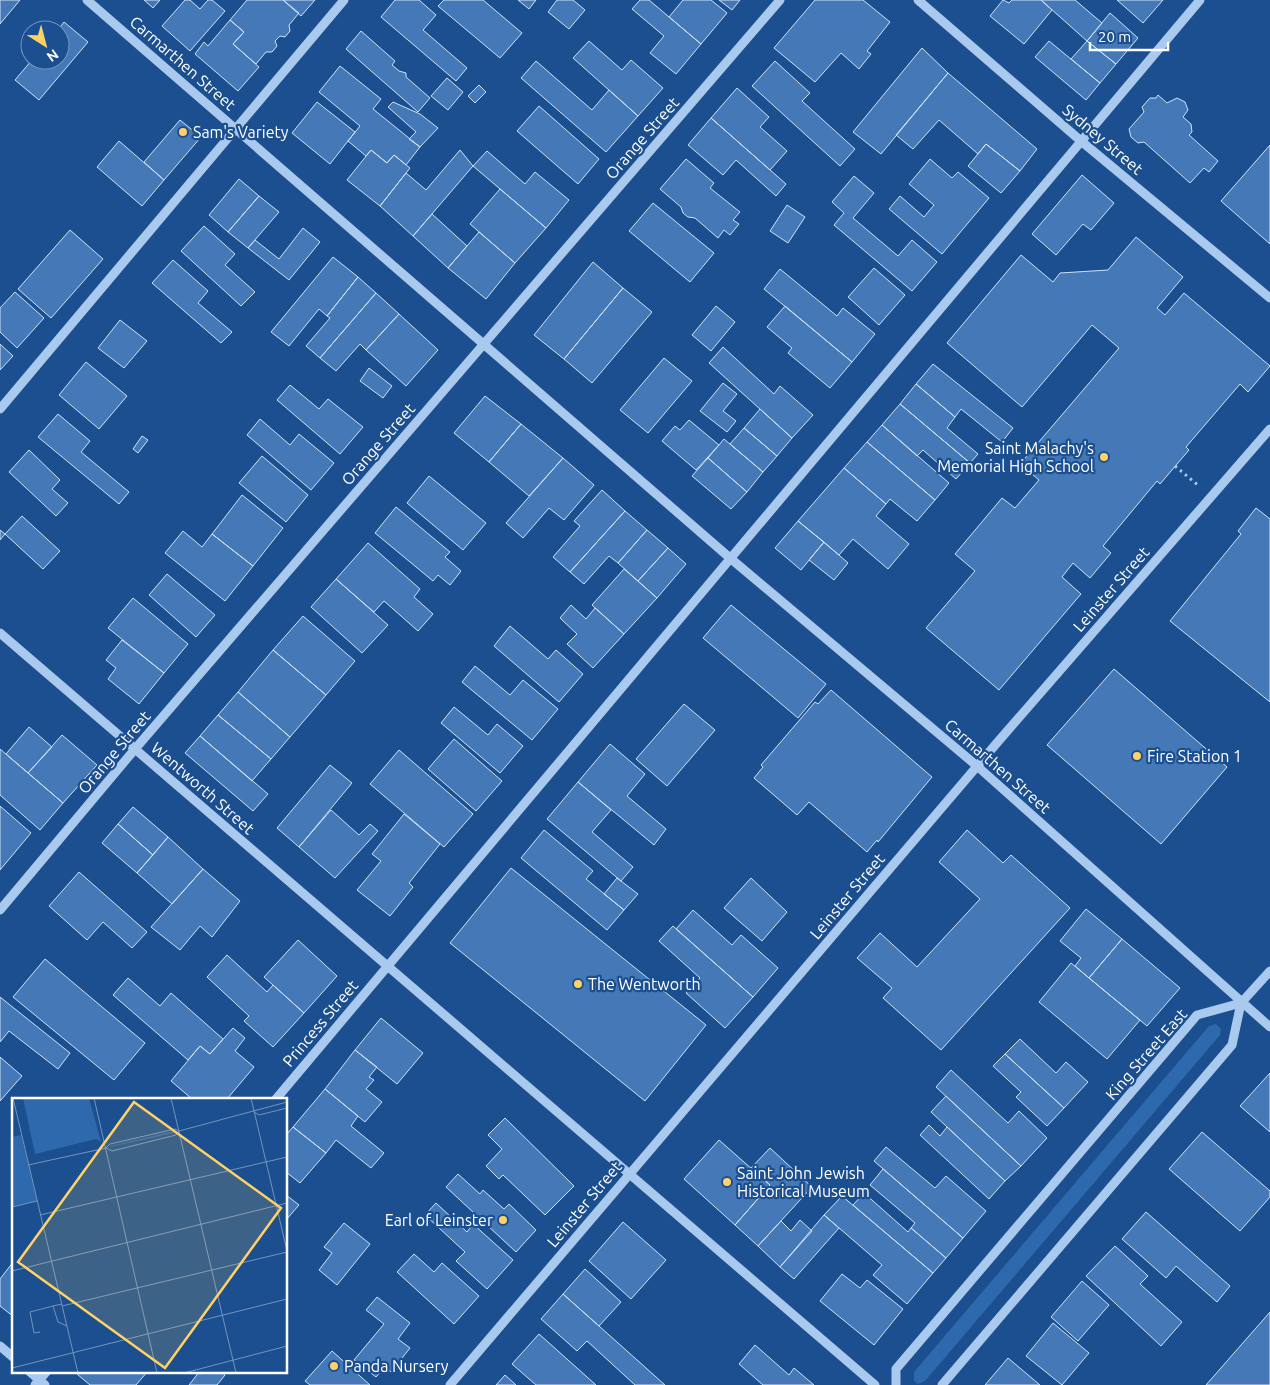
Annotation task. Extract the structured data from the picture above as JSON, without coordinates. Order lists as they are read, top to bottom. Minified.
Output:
{"streets":{"street":["Carmarthen Street","Orange Street","Sydney Street","Leinster Street","Wentworth Street","Princess Street","King Street East"]},"crossings":[["Carmarthen Street","Orange Street"],["Carmarthen Street","Leinster Street"],["Carmarthen Street","Princess Street"],["Carmarthen Street","King Street East"],["Orange Street","Wentworth Street"],["Sydney Street","Princess Street"],["Leinster Street","Wentworth Street"],["Wentworth Street","Princess Street"]],"places":["Sam's Variety","Saint Malachy's Memorial High School","Fire Station 1","The Wentworth","Saint John Jewish Historical Museum","Earl of Leinster","Panda Nursery"],"scale_bar":"20 m","north":"bottom right"}
